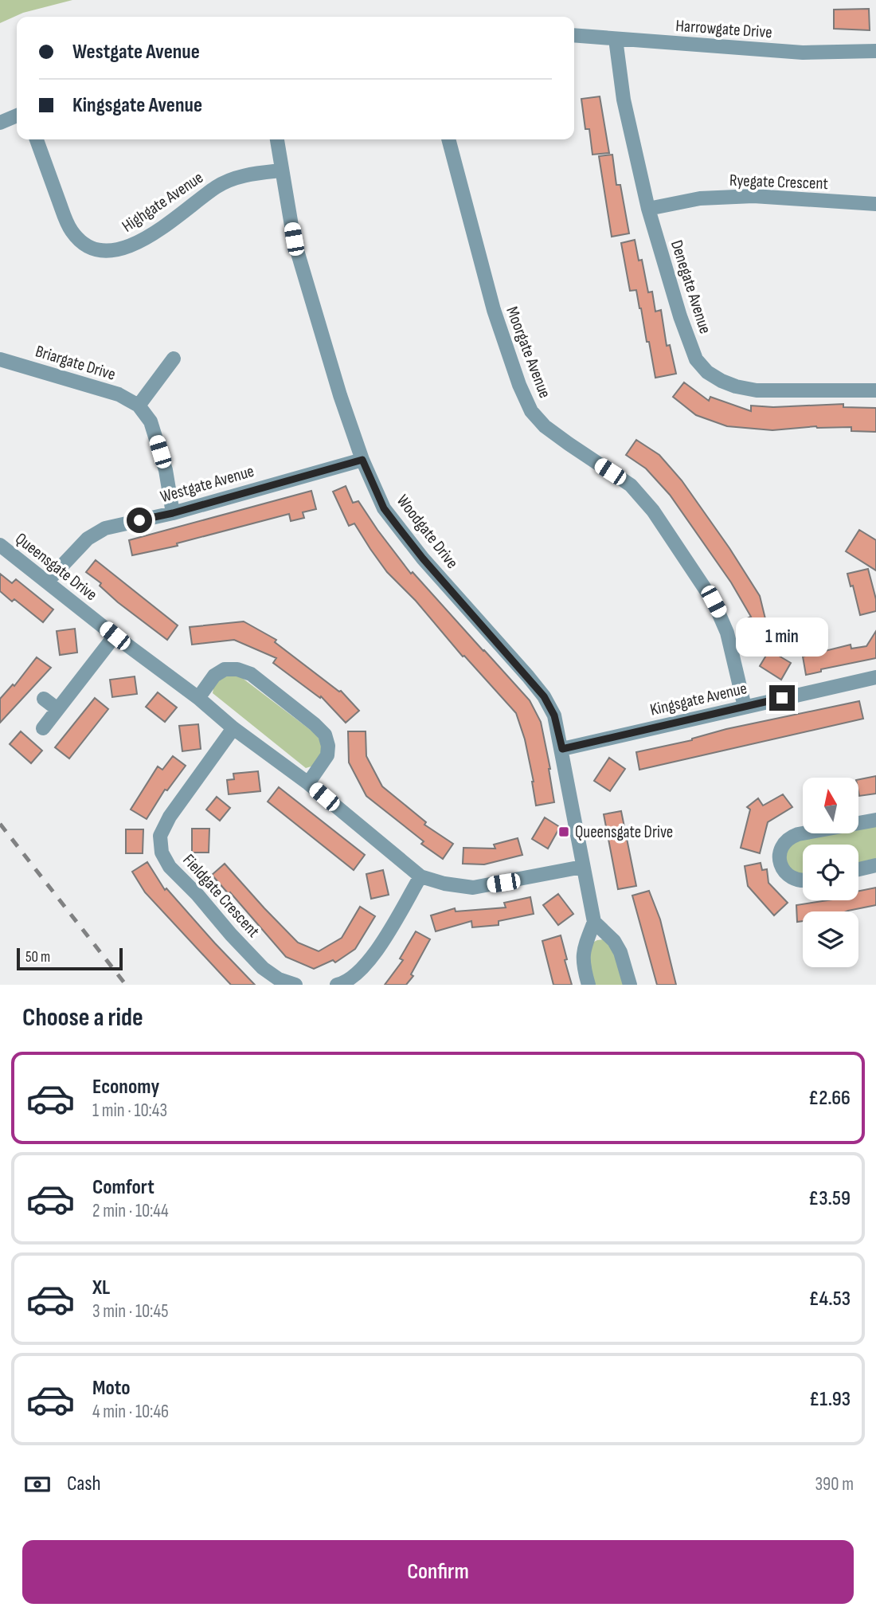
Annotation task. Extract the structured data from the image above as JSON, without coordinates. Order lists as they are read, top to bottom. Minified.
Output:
{"streets":{"street":["Harrowgate Drive","Ryegate Crescent","Highgate Avenue","Denegate Avenue","Moorgate Avenue","Briargate Drive","Westgate Avenue","Woodgate Drive","Queensgate Drive","Kingsgate Avenue","Fieldgate Crescent"]},"crossings":[["Harrowgate Drive","Denegate Avenue"],["Ryegate Crescent","Denegate Avenue"],["Highgate Avenue","Woodgate Drive"],["Moorgate Avenue","Kingsgate Avenue"],["Westgate Avenue","Woodgate Drive"],["Westgate Avenue","Queensgate Drive"],["Woodgate Drive","Queensgate Drive"],["Woodgate Drive","Kingsgate Avenue"],["Queensgate Drive","Fieldgate Crescent"]],"places":{"transit":["Queensgate Drive"]},"scale_bar":"50 m","north":"top","page":{"banner":["Westgate Avenue","Kingsgate Avenue"],"bubble":"1 min","scale":"50 m","heading":"Choose a ride","list":[{"name":"Economy","note":"1 min · 10:43","value":"£2.66"},{"name":"Comfort","note":"2 min · 10:44","value":"£3.59"},{"name":"XL","note":"3 min · 10:45","value":"£4.53"},{"name":"Moto","note":"4 min · 10:46","value":"£1.93"}],"pay":["Cash","390 m"],"buttons":"Confirm"}}
